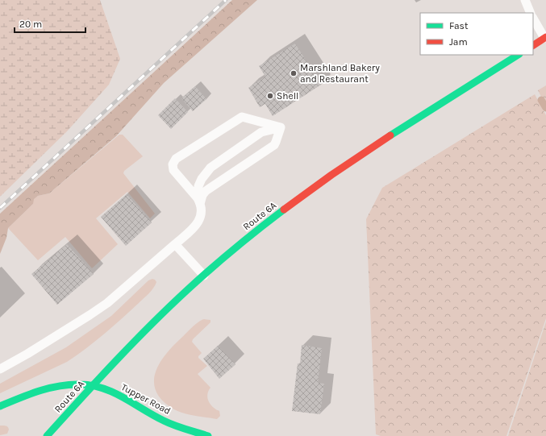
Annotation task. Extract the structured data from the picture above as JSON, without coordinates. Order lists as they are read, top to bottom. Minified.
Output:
{"streets":{"main road":["Route 6A","Tupper Road"]},"crossings":[["Route 6A","Tupper Road"]],"places":["Marshland Bakery and Restaurant","Shell"],"legend":["Fast","Jam"],"scale_bar":"20 m"}
